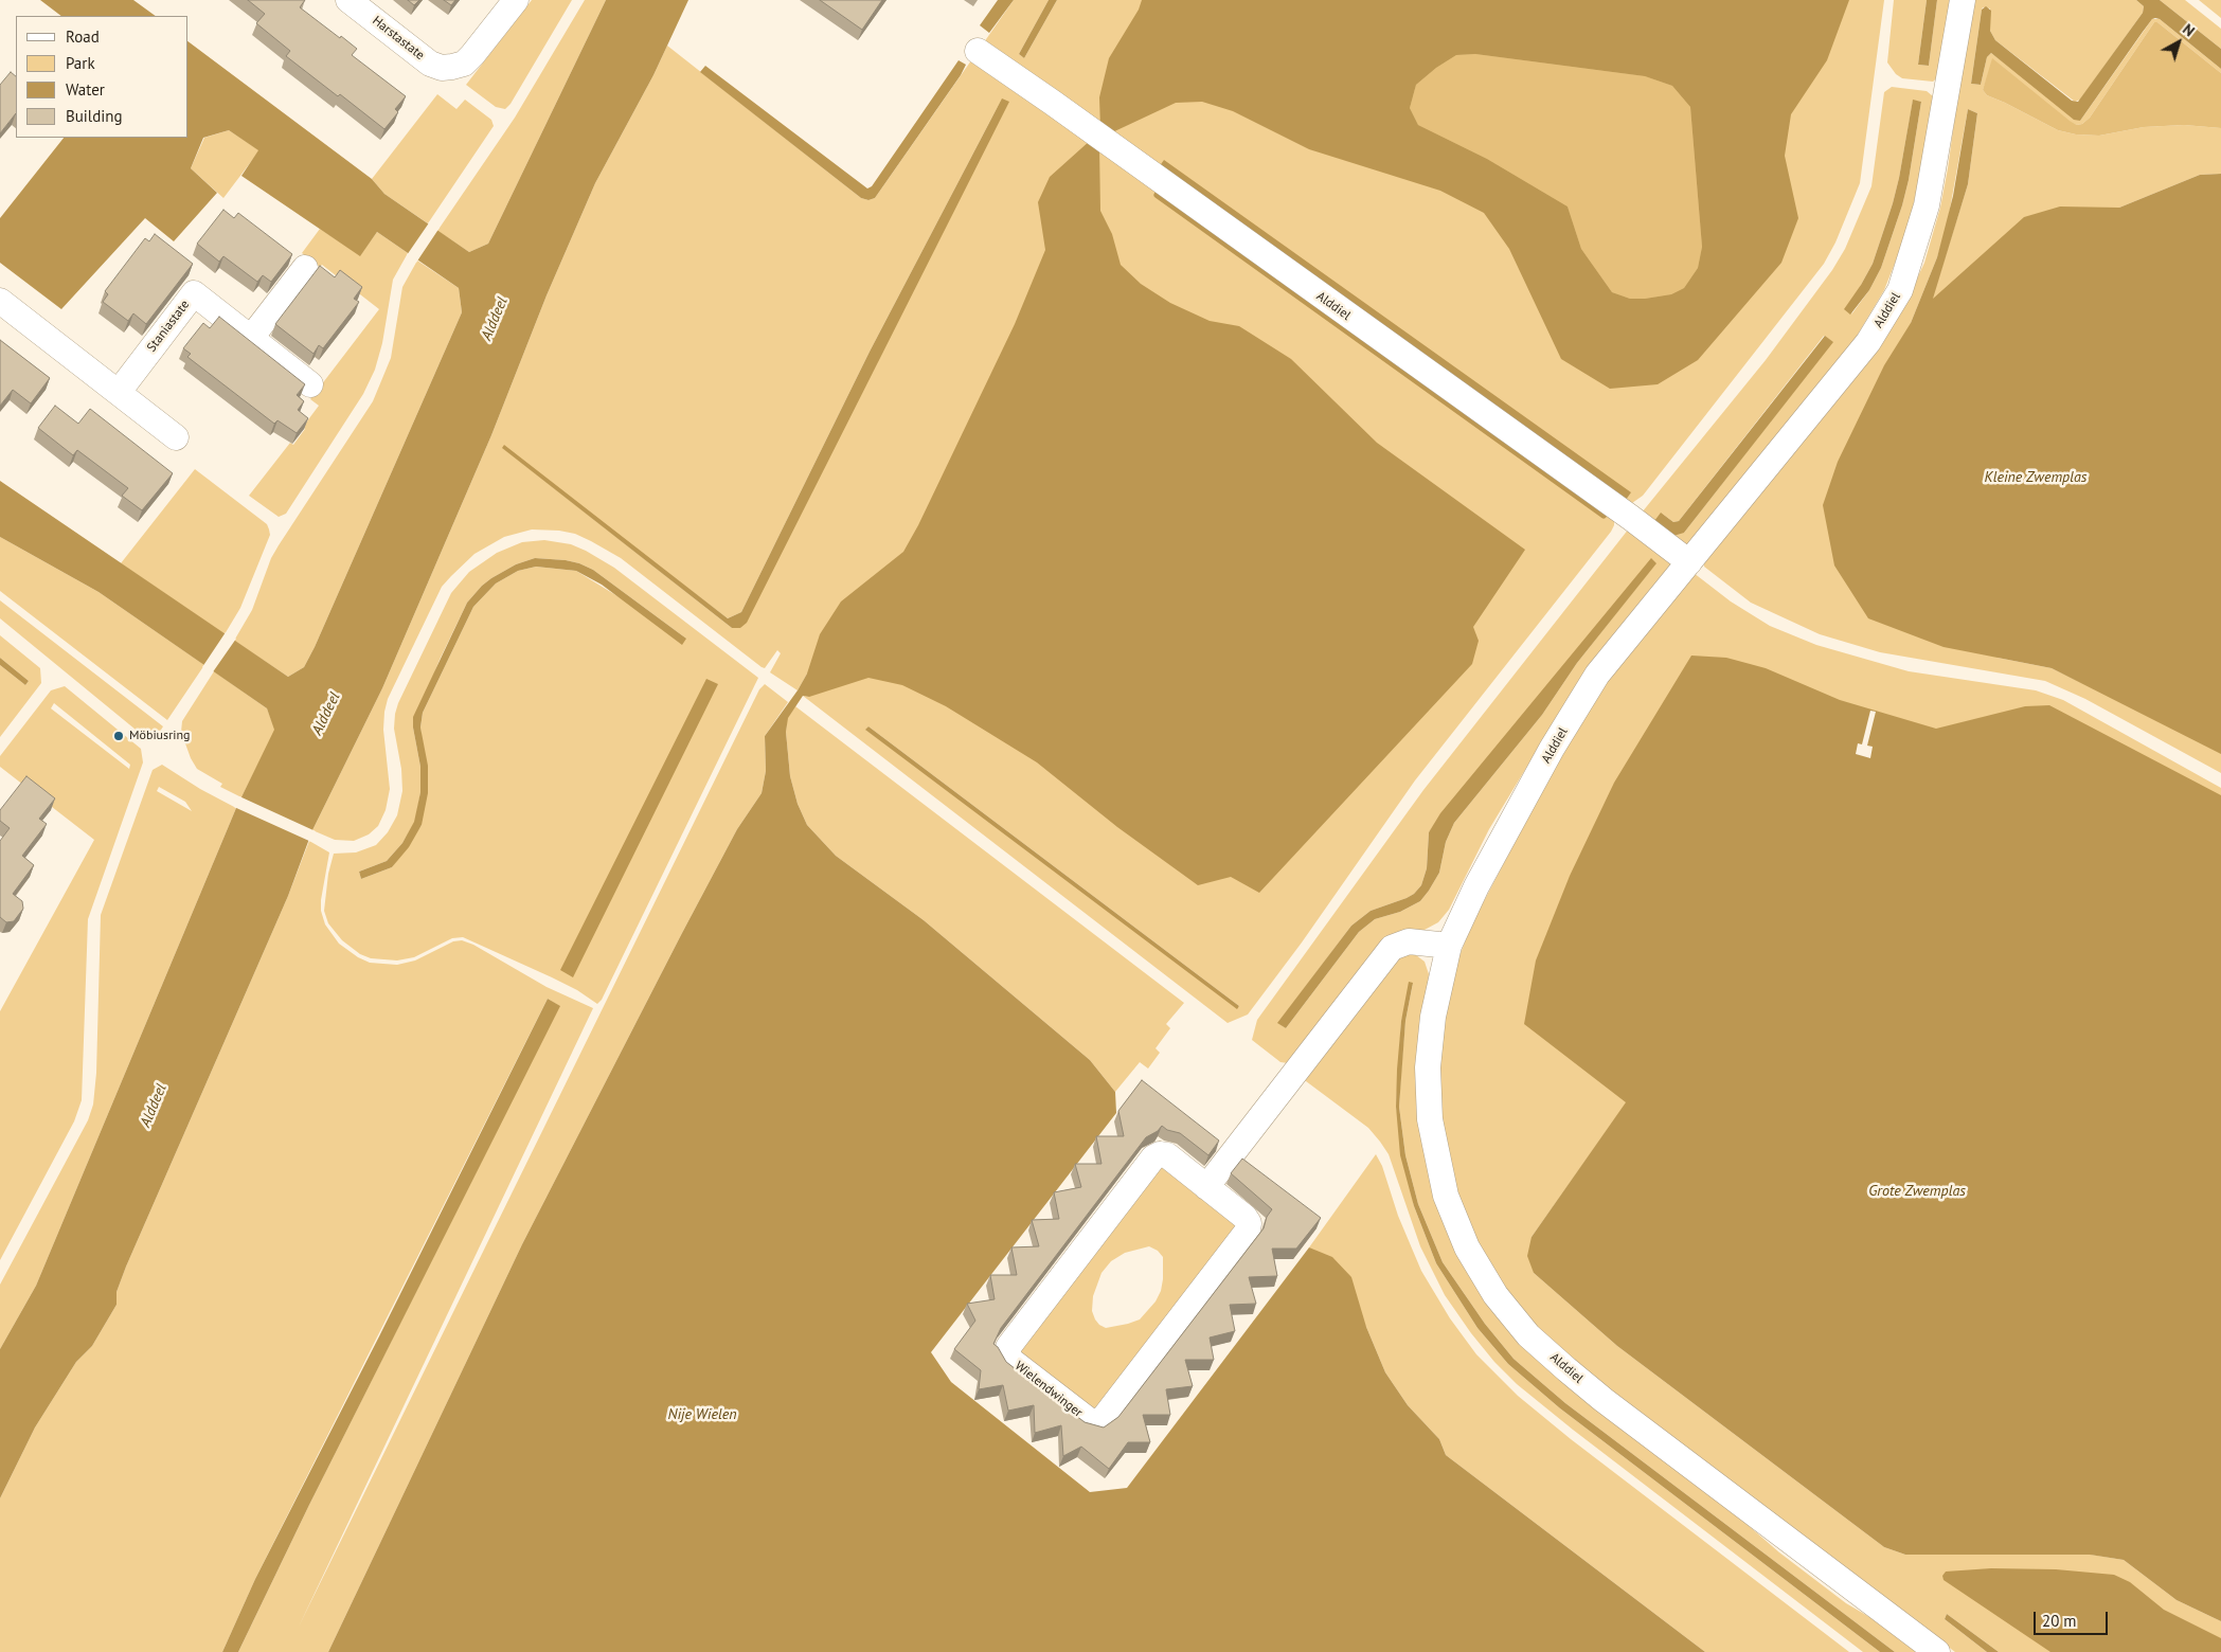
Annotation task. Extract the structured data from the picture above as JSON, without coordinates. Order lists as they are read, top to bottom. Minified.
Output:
{"streets":{"street":["Harstastate","Alddiel","Staniastate","Wielendwinger"]},"water":["Alddeel","Kleine Zwemplas","Grote Zwemplas","Nije Wielen"],"places":["Möbiusring"],"legend":["Road","Park","Water","Building"],"scale_bar":"20 m","north":"top right"}
